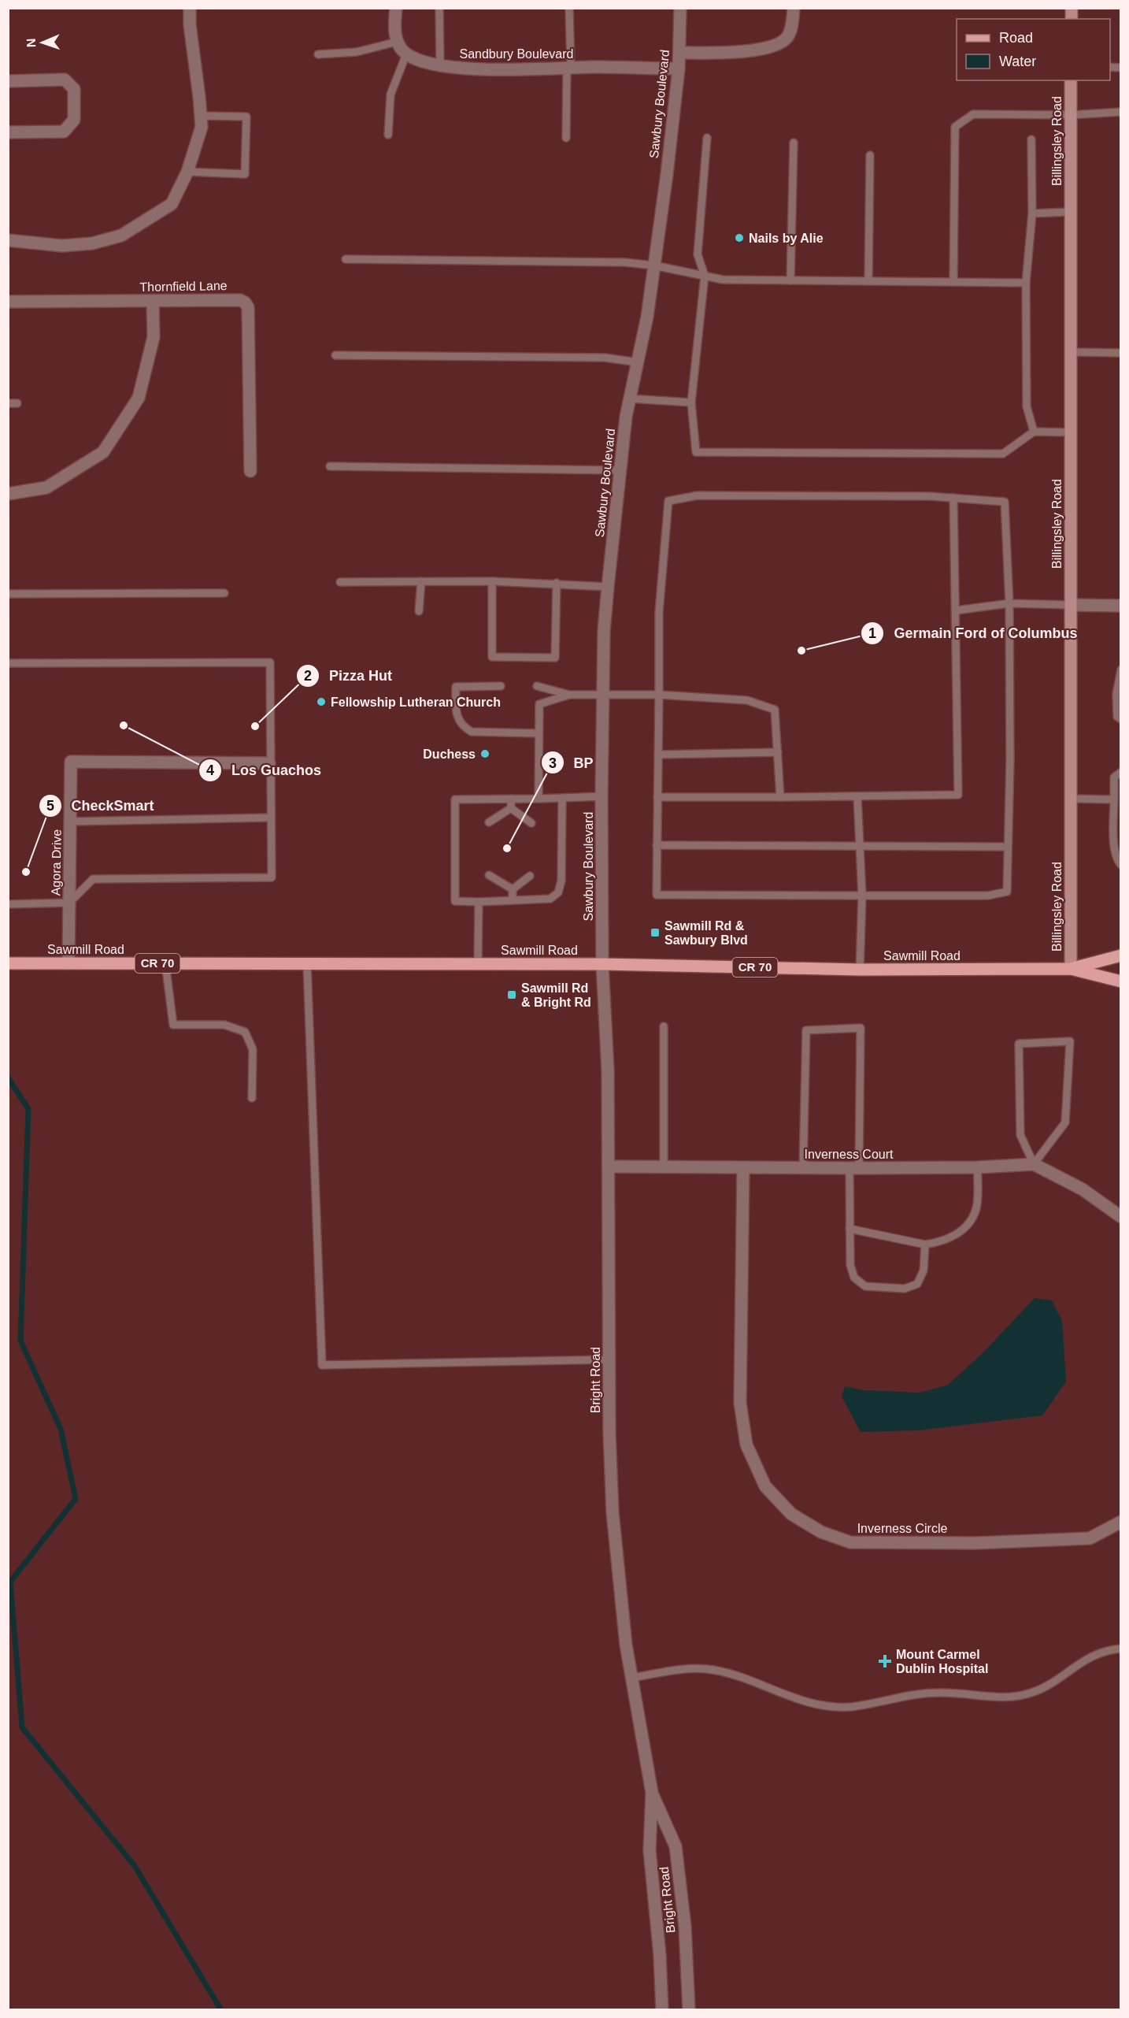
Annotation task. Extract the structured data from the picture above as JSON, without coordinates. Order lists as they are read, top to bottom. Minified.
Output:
{"streets":{"main road":["Sawmill Road","CR 70"],"street":["Sandbury Boulevard","Sawbury Boulevard","Billingsley Road","Thornfield Lane","Agora Drive","Inverness Court","Bright Road","Inverness Circle"]},"crossings":[["Sandbury Boulevard","Sawbury Boulevard"],["Sawbury Boulevard","Sawmill Road"],["Sawbury Boulevard","Bright Road"],["Billingsley Road","Sawmill Road"],["Agora Drive","Sawmill Road"],["Sawmill Road","Bright Road"],["Inverness Court","Bright Road"],["Inverness Court","Inverness Circle"]],"places":{"other":["Nails by Alie","Germain Ford of Columbus","Fellowship Lutheran Church","Los Guachos","Pizza Hut","Duchess","BP","CheckSmart"],"transit":["Sawmill Rd & Sawbury Blvd","Sawmill Rd & Bright Rd"],"health":["Mount Carmel Dublin Hospital"]},"legend":["Road","Water"],"north":"left"}
